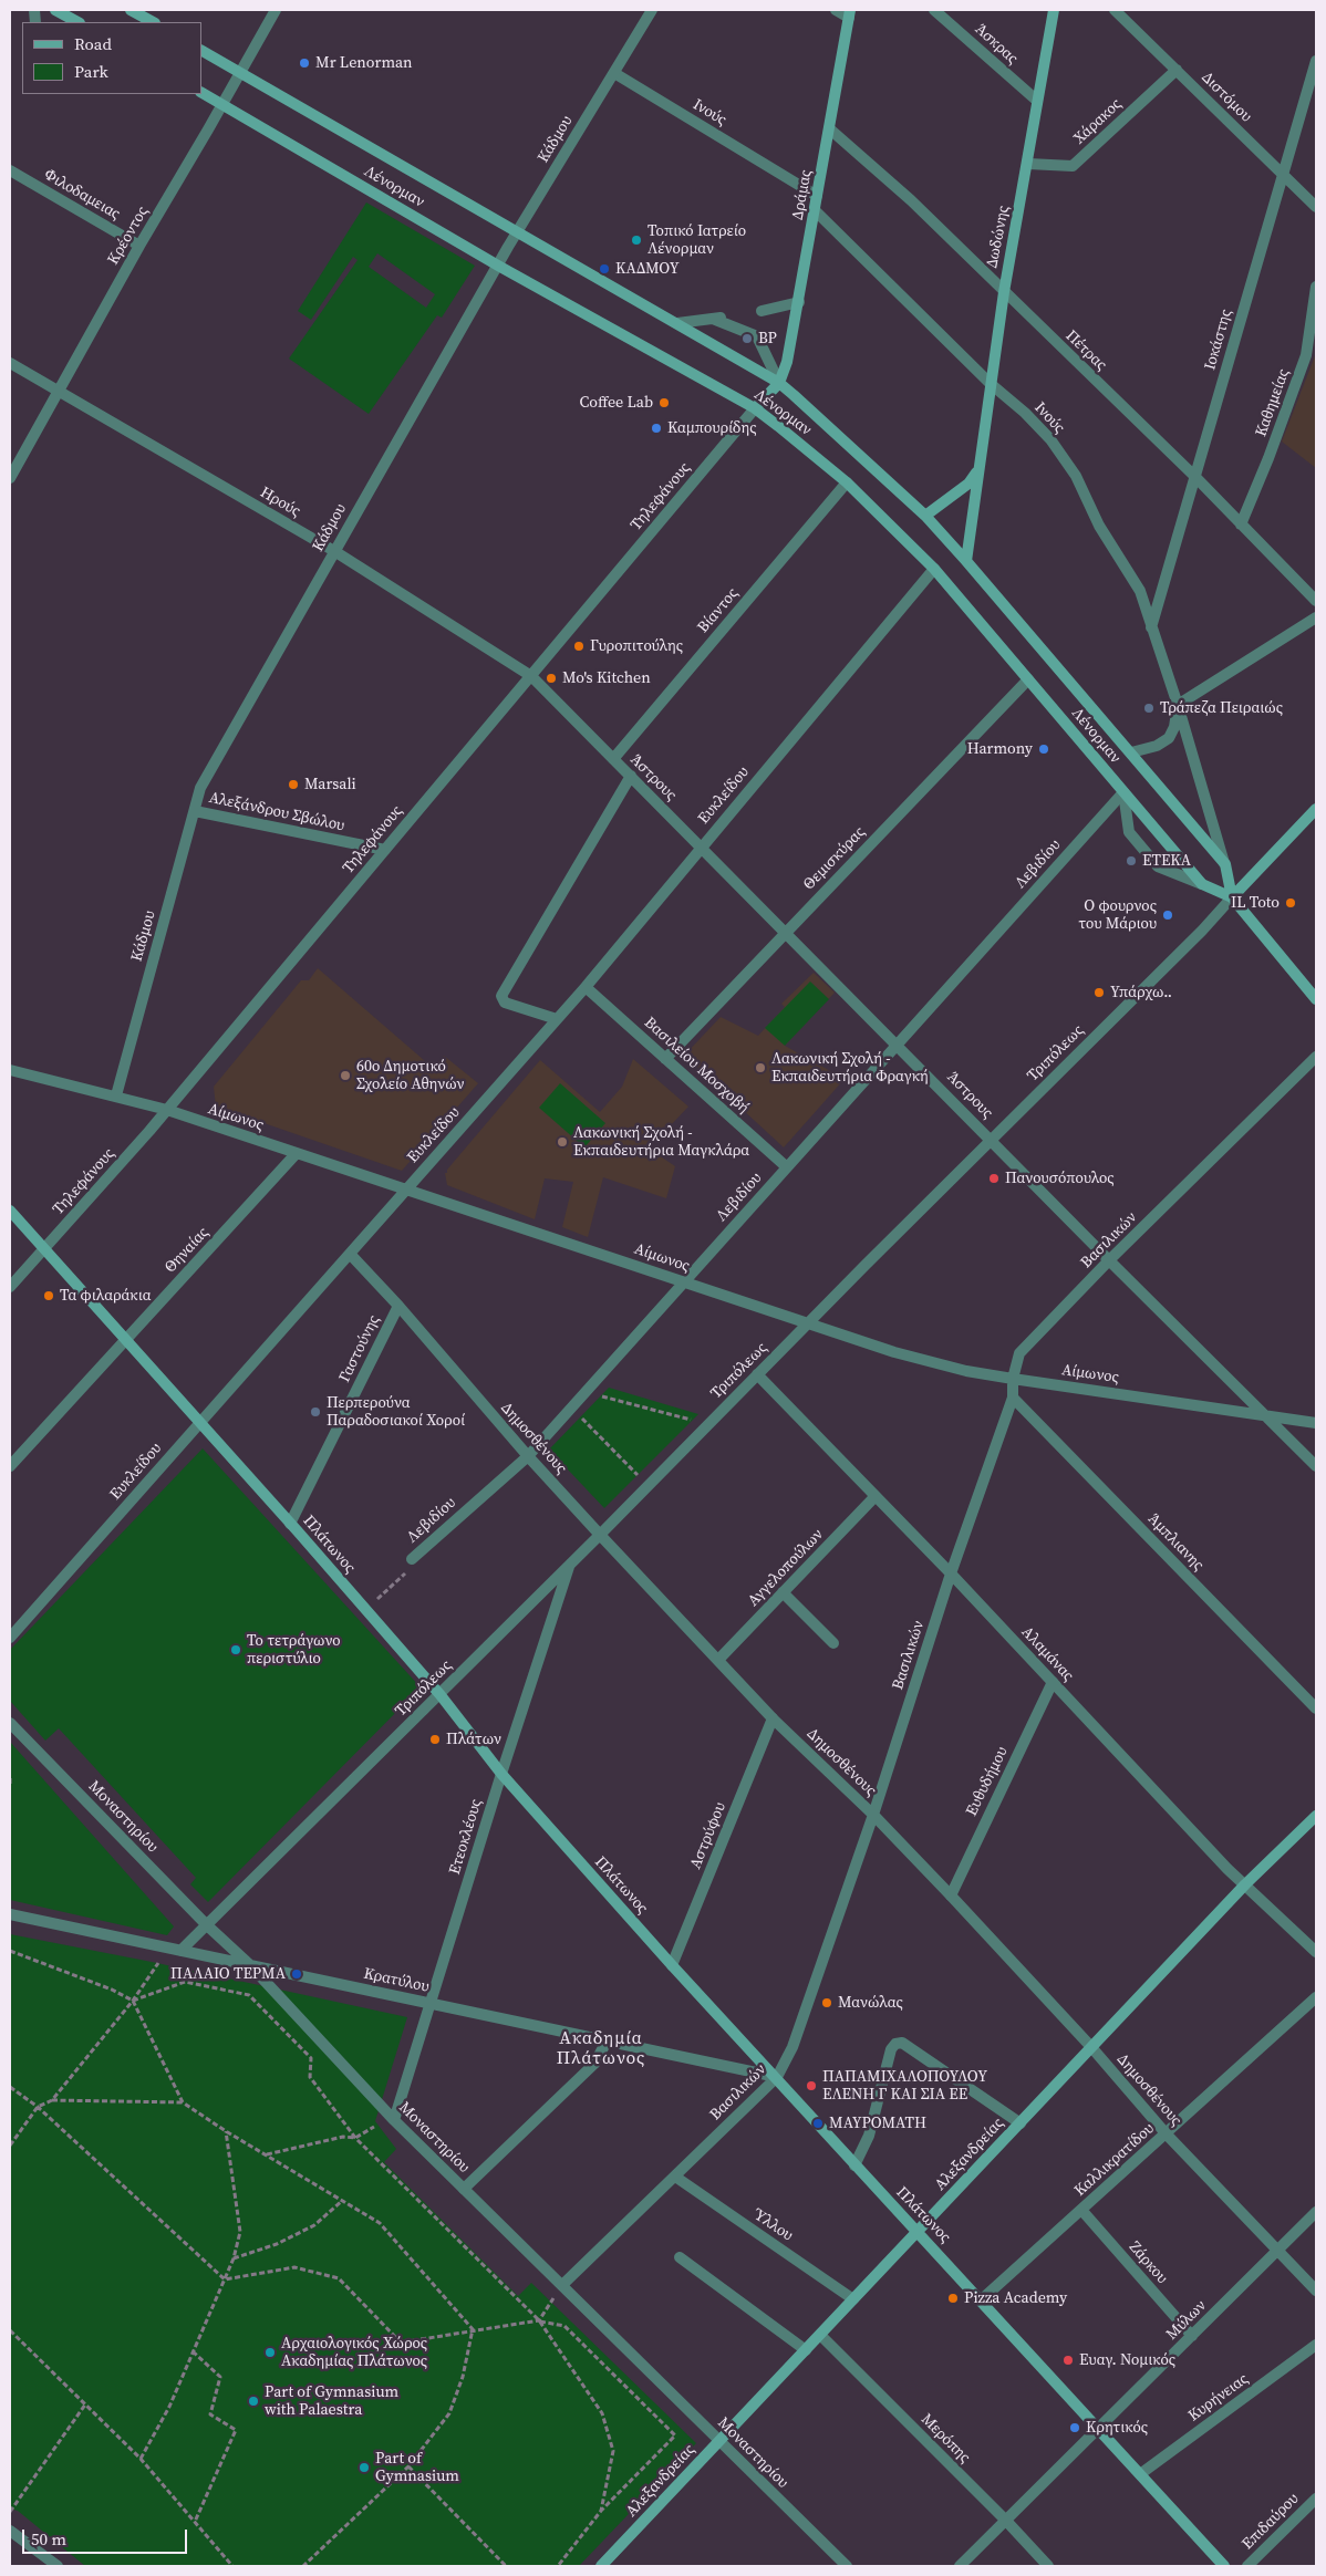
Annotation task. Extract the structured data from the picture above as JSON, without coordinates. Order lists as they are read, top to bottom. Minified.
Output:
{"streets":{"street":["Άσκρας","Διστόμου","Ινούς","Χάρακος","Κάδμου","Λένορμαν","Φιλοδαμειας","Δράμας","Κρέοντος","Δωδώνης","Ιοκάστης","Πέτρας","Καθημείας","Τηλεφάνους","Ηρούς","Βίαντος","Άστρους","Ευκλείδου","Αλεξάνδρου Σβώλου","Θεμισκύρας","Λεβιδίου","Τριπόλεως","Βασιλείου Μοσχοβή","Αίμωνος","Βασιλικών","Θηναίας","Γαστούνης","Δημοσθένους","Άμπλιανης","Πλάτωνος","Αγγελοπούλων","Αλαμάνας","Ευθυδήμου","Μοναστηρίου","Αστρύφου","Ετεοκλέους","Κρατύλου","Αλεξανδρείας","Καλλικρατίδου","Ύλλου","Ζάρκου","Μύλων","Κυρήνειας","Μερόπης","Επιδαύρου"]},"crossings":[["Άσκρας","Δωδώνης"],["Διστόμου","Χάρακος"],["Διστόμου","Ιοκάστης"],["Ινούς","Κάδμου"],["Ινούς","Λένορμαν"],["Ινούς","Δράμας"],["Ινούς","Δωδώνης"],["Ινούς","Ιοκάστης"],["Χάρακος","Δωδώνης"],["Κάδμου","Λένορμαν"],["Κάδμου","Ηρούς"],["Κάδμου","Αλεξάνδρου Σβώλου"],["Κάδμου","Αίμωνος"],["Λένορμαν","Δράμας"],["Λένορμαν","Κρέοντος"],["Λένορμαν","Δωδώνης"],["Λένορμαν","Τηλεφάνους"],["Λένορμαν","Βίαντος"],["Λένορμαν","Ευκλείδου"],["Λένορμαν","Θεμισκύρας"],["Λένορμαν","Λεβιδίου"],["Λένορμαν","Τριπόλεως"],["Φιλοδαμειας","Κρέοντος"],["Δράμας","Πέτρας"],["Κρέοντος","Ηρούς"],["Δωδώνης","Πέτρας"],["Ιοκάστης","Πέτρας"],["Πέτρας","Καθημείας"],["Τηλεφάνους","Ηρούς"],["Τηλεφάνους","Άστρους"],["Τηλεφάνους","Αλεξάνδρου Σβώλου"],["Τηλεφάνους","Αίμωνος"],["Τηλεφάνους","Πλάτωνος"],["Ηρούς","Άστρους"],["Βίαντος","Άστρους"],["Άστρους","Ευκλείδου"],["Άστρους","Θεμισκύρας"],["Άστρους","Λεβιδίου"],["Άστρους","Τριπόλεως"],["Άστρους","Αίμωνος"],["Άστρους","Βασιλικών"],["Ευκλείδου","Βασιλείου Μοσχοβή"],["Ευκλείδου","Αίμωνος"],["Ευκλείδου","Δημοσθένους"],["Ευκλείδου","Πλάτωνος"],["Θεμισκύρας","Βασιλείου Μοσχοβή"],["Λεβιδίου","Βασιλείου Μοσχοβή"],["Λεβιδίου","Αίμωνος"],["Λεβιδίου","Δημοσθένους"],["Λεβιδίου","Πλάτωνος"],["Τριπόλεως","Αίμωνος"],["Τριπόλεως","Δημοσθένους"],["Τριπόλεως","Πλάτωνος"],["Τριπόλεως","Αλαμάνας"],["Τριπόλεως","Μοναστηρίου"],["Τριπόλεως","Ετεοκλέους"],["Τριπόλεως","Κρατύλου"],["Αίμωνος","Βασιλικών"],["Αίμωνος","Θηναίας"],["Βασιλικών","Δημοσθένους"],["Βασιλικών","Άμπλιανης"],["Βασιλικών","Πλάτωνος"],["Βασιλικών","Αλαμάνας"],["Βασιλικών","Μοναστηρίου"],["Βασιλικών","Κρατύλου"],["Βασιλικών","Ύλλου"],["Θηναίας","Πλάτωνος"],["Γαστούνης","Δημοσθένους"],["Γαστούνης","Πλάτωνος"],["Δημοσθένους","Αγγελοπούλων"],["Δημοσθένους","Ευθυδήμου"],["Δημοσθένους","Αστρύφου"],["Δημοσθένους","Αλεξανδρείας"],["Δημοσθένους","Καλλικρατίδου"],["Δημοσθένους","Μύλων"],["Πλάτωνος","Αστρύφου"],["Πλάτωνος","Ετεοκλέους"],["Πλάτωνος","Κρατύλου"],["Πλάτωνος","Αλεξανδρείας"],["Πλάτωνος","Καλλικρατίδου"],["Πλάτωνος","Μύλων"],["Πλάτωνος","Κυρήνειας"],["Αγγελοπούλων","Αλαμάνας"],["Αλαμάνας","Ευθυδήμου"],["Αλαμάνας","Αλεξανδρείας"],["Μοναστηρίου","Ετεοκλέους"],["Μοναστηρίου","Κρατύλου"],["Μοναστηρίου","Αλεξανδρείας"],["Ετεοκλέους","Κρατύλου"],["Αλεξανδρείας","Ύλλου"],["Αλεξανδρείας","Μερόπης"],["Καλλικρατίδου","Ζάρκου"],["Ζάρκου","Μύλων"],["Μύλων","Μερόπης"]],"districts":["Ακαδημία Πλάτωνος"],"places":["Mr Lenorman","Τοπικό Ιατρείο Λένορμαν","ΚΑΔΜΟΥ","BP","Coffee Lab","Καμπουρίδης","Γυροπιτούλης","Mo's Kitchen","Τράπεζα Πειραιώς","Harmony","Marsali","ΕΤΕΚΑ","IL Toto","Ο φουρνος του Μάριου","Υπάρχω..","Λακωνική Σχολή - Εκπαιδευτήρια Φραγκή","60ο Δημοτικό Σχολείο Αθηνών","Λακωνική Σχολή - Εκπαιδευτήρια Μαγκλάρα","Πανουσόπουλος","Τα φιλαράκια","Περπερούνα Παραδοσιακοί Χοροί","Το τετράγωνο περιστύλιο","Πλάτων","ΠΑΛΑΙΟ ΤΕΡΜΑ","Μανώλας","ΠΑΠΑΜΙΧΑΛΟΠΟΥΛΟΥ ΕΛΕΝΗ Γ ΚΑΙ ΣΙΑ ΕΕ","ΜΑΥΡΟΜΑΤΗ","Pizza Academy","Αρχαιολογικός Χώρος Ακαδημίας Πλάτωνος","Ευαγ. Νομικός","Part of Gymnasium with Palaestra","Κρητικός","Part of Gymnasium"],"legend":["Road","Park"],"scale_bar":"50 m"}
